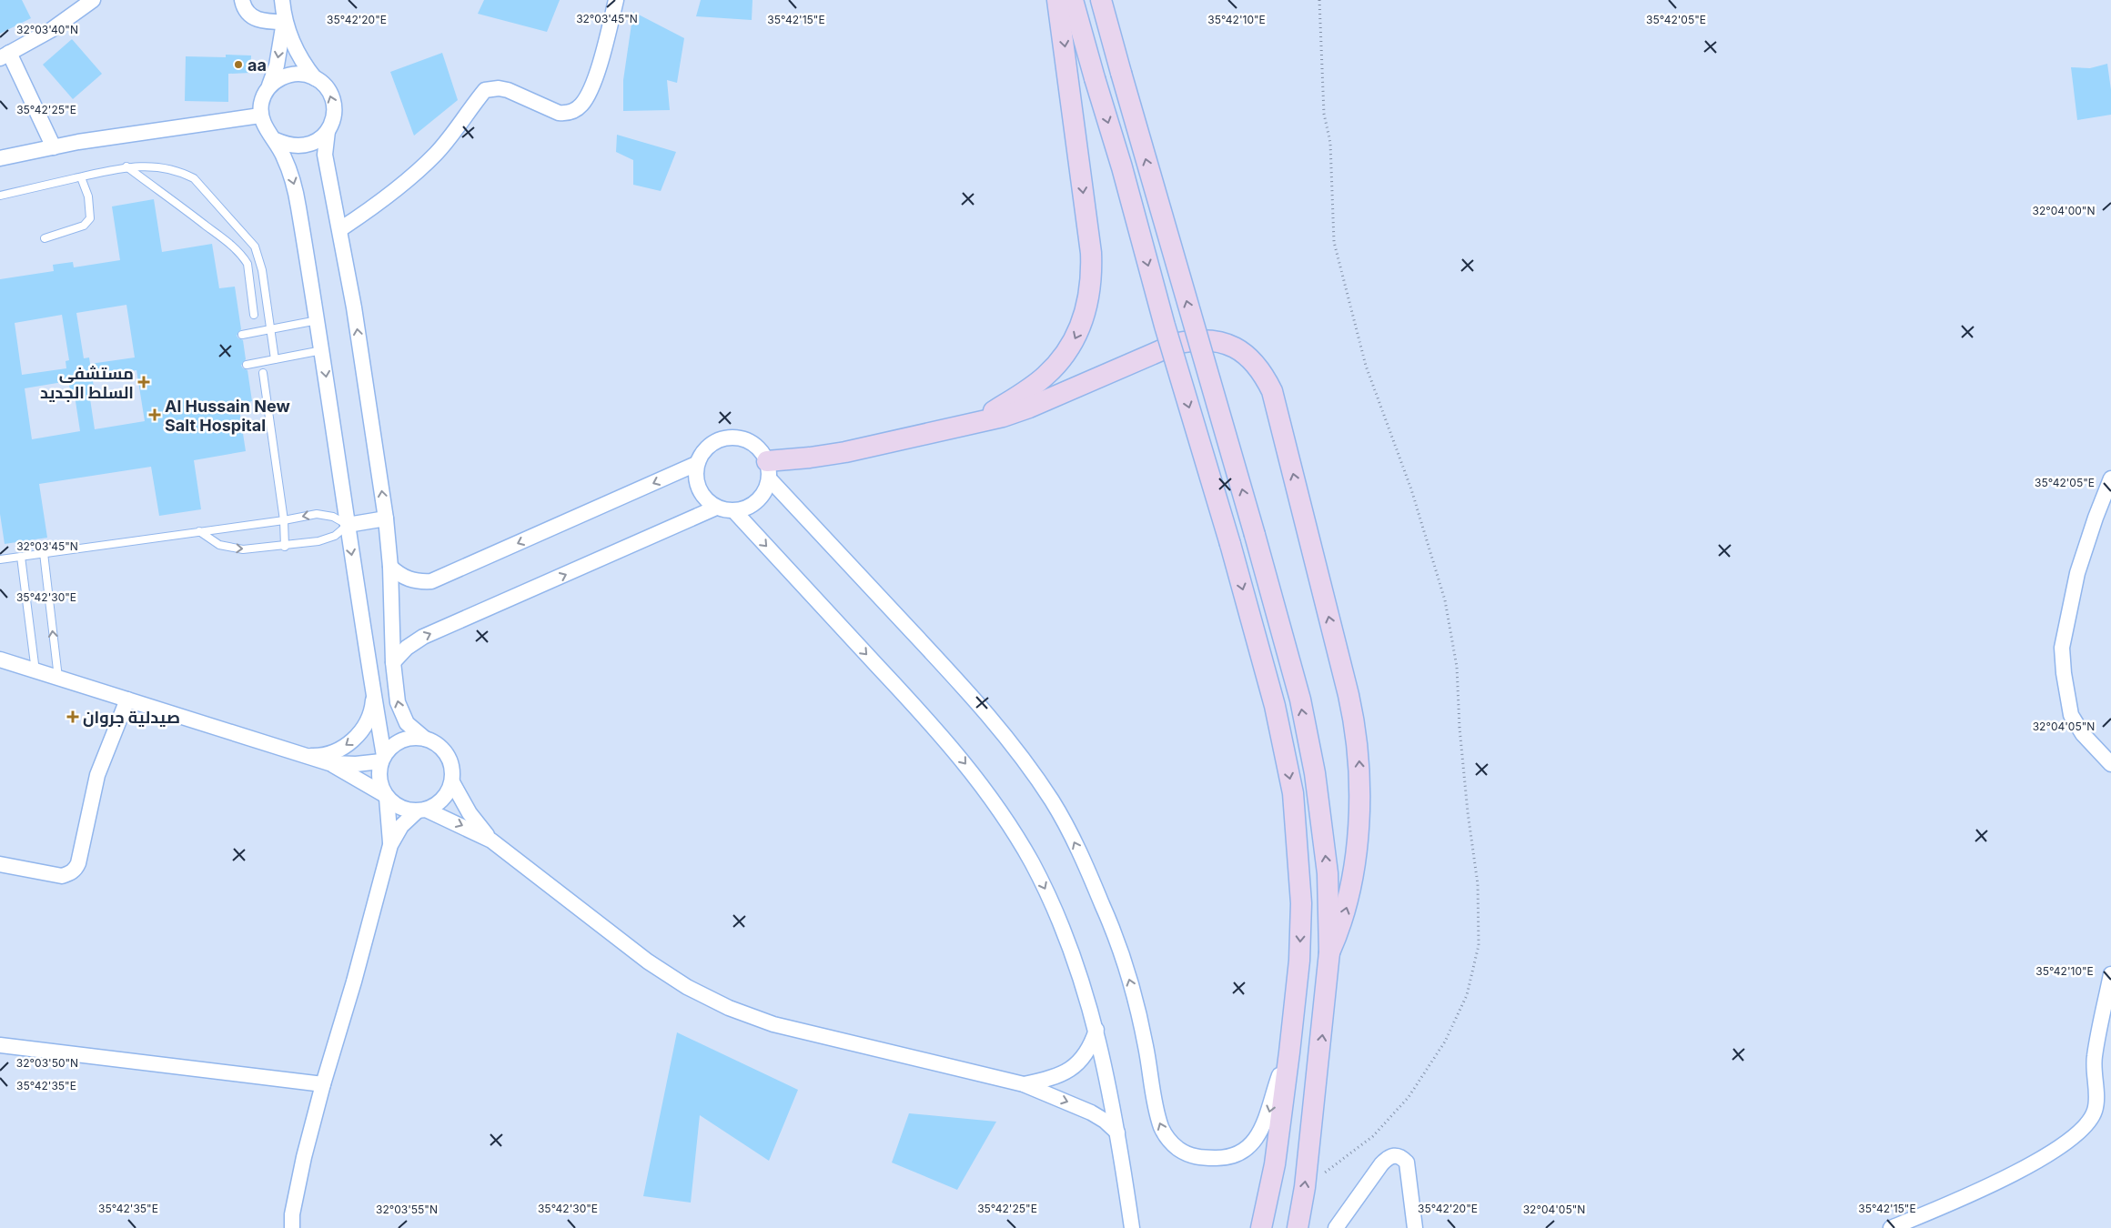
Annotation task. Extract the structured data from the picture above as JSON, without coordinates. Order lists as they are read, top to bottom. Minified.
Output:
{"places":{"other":["aa"],"health":["مستشفى السلط الجديد","Al Hussain New Salt Hospital","صيدلية جروان"]},"coordinates":["32°03'45\"N","35°42'20\"E","35°42'15\"E","35°42'10\"E","35°42'05\"E","32°03'40\"N","35°42'25\"E","32°04'00\"N","35°42'30\"E","32°04'05\"N","32°03'50\"N","35°42'35\"E","32°03'55\"N"]}
